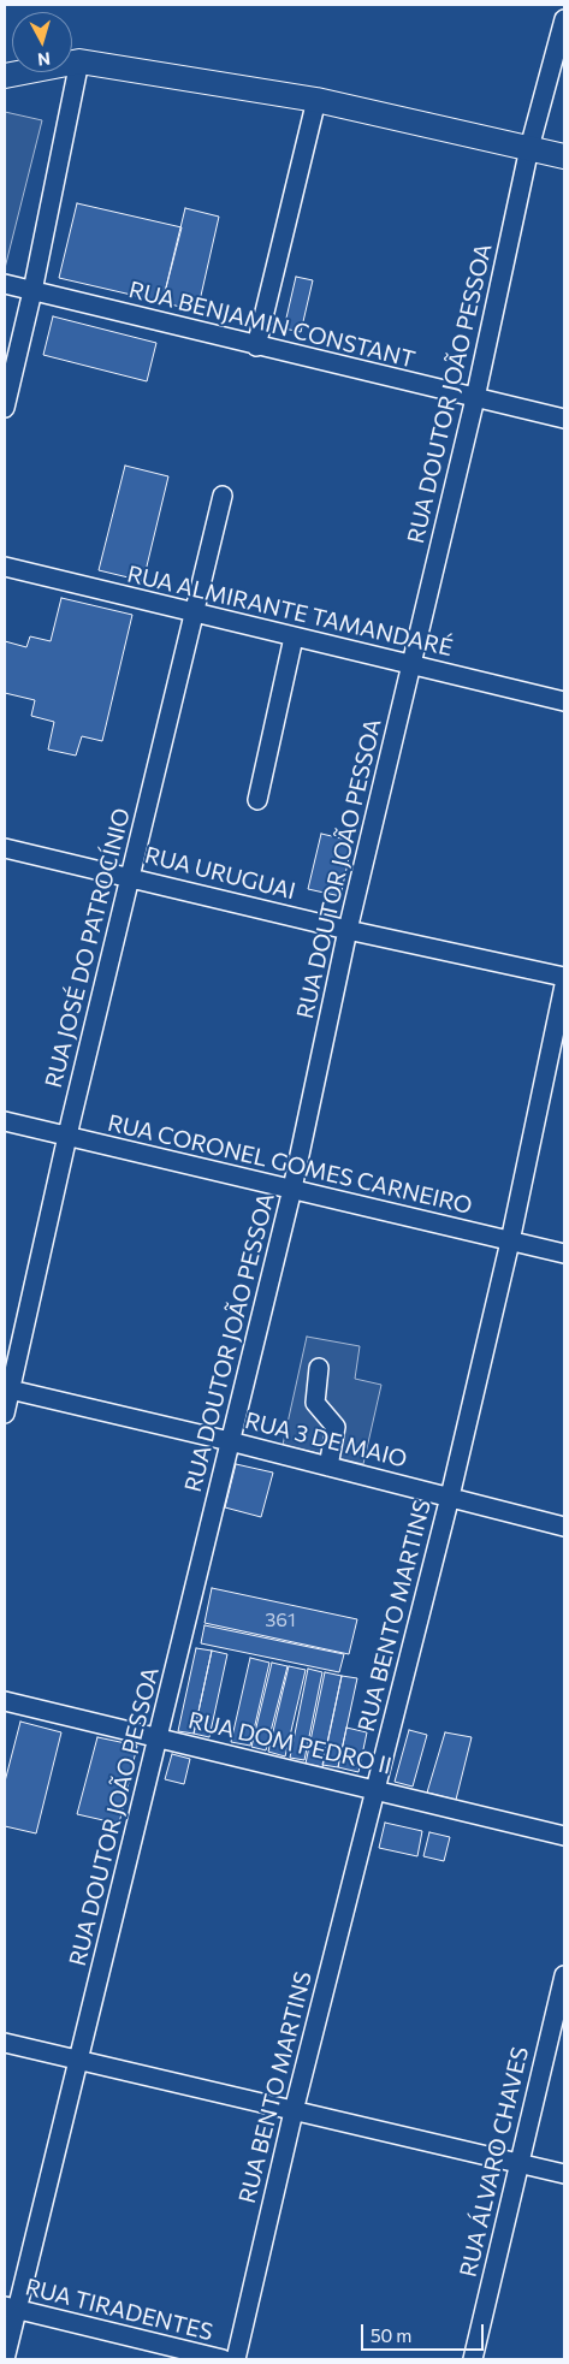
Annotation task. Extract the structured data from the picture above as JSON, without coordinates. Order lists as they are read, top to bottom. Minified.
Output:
{"streets":{"street":["RUA BENJAMIN CONSTANT","RUA DOUTOR JOÃO PESSOA","RUA ALMIRANTE TAMANDARÉ","RUA URUGUAI","RUA JOSÉ DO PATROCÍNIO","RUA CORONEL GOMES CARNEIRO","RUA 3 DE MAIO","RUA BENTO MARTINS","RUA DOM PEDRO II","RUA ÁLVARO CHAVES","RUA TIRADENTES"]},"crossings":[["RUA BENJAMIN CONSTANT","RUA DOUTOR JOÃO PESSOA"],["RUA DOUTOR JOÃO PESSOA","RUA ALMIRANTE TAMANDARÉ"],["RUA DOUTOR JOÃO PESSOA","RUA URUGUAI"],["RUA DOUTOR JOÃO PESSOA","RUA CORONEL GOMES CARNEIRO"],["RUA DOUTOR JOÃO PESSOA","RUA 3 DE MAIO"],["RUA DOUTOR JOÃO PESSOA","RUA DOM PEDRO II"],["RUA DOUTOR JOÃO PESSOA","RUA TIRADENTES"],["RUA ALMIRANTE TAMANDARÉ","RUA JOSÉ DO PATROCÍNIO"],["RUA URUGUAI","RUA JOSÉ DO PATROCÍNIO"],["RUA JOSÉ DO PATROCÍNIO","RUA CORONEL GOMES CARNEIRO"],["RUA JOSÉ DO PATROCÍNIO","RUA 3 DE MAIO"],["RUA CORONEL GOMES CARNEIRO","RUA BENTO MARTINS"],["RUA 3 DE MAIO","RUA BENTO MARTINS"],["RUA BENTO MARTINS","RUA DOM PEDRO II"]],"house_numbers":["361"],"scale_bar":"50 m","north":"bottom"}
